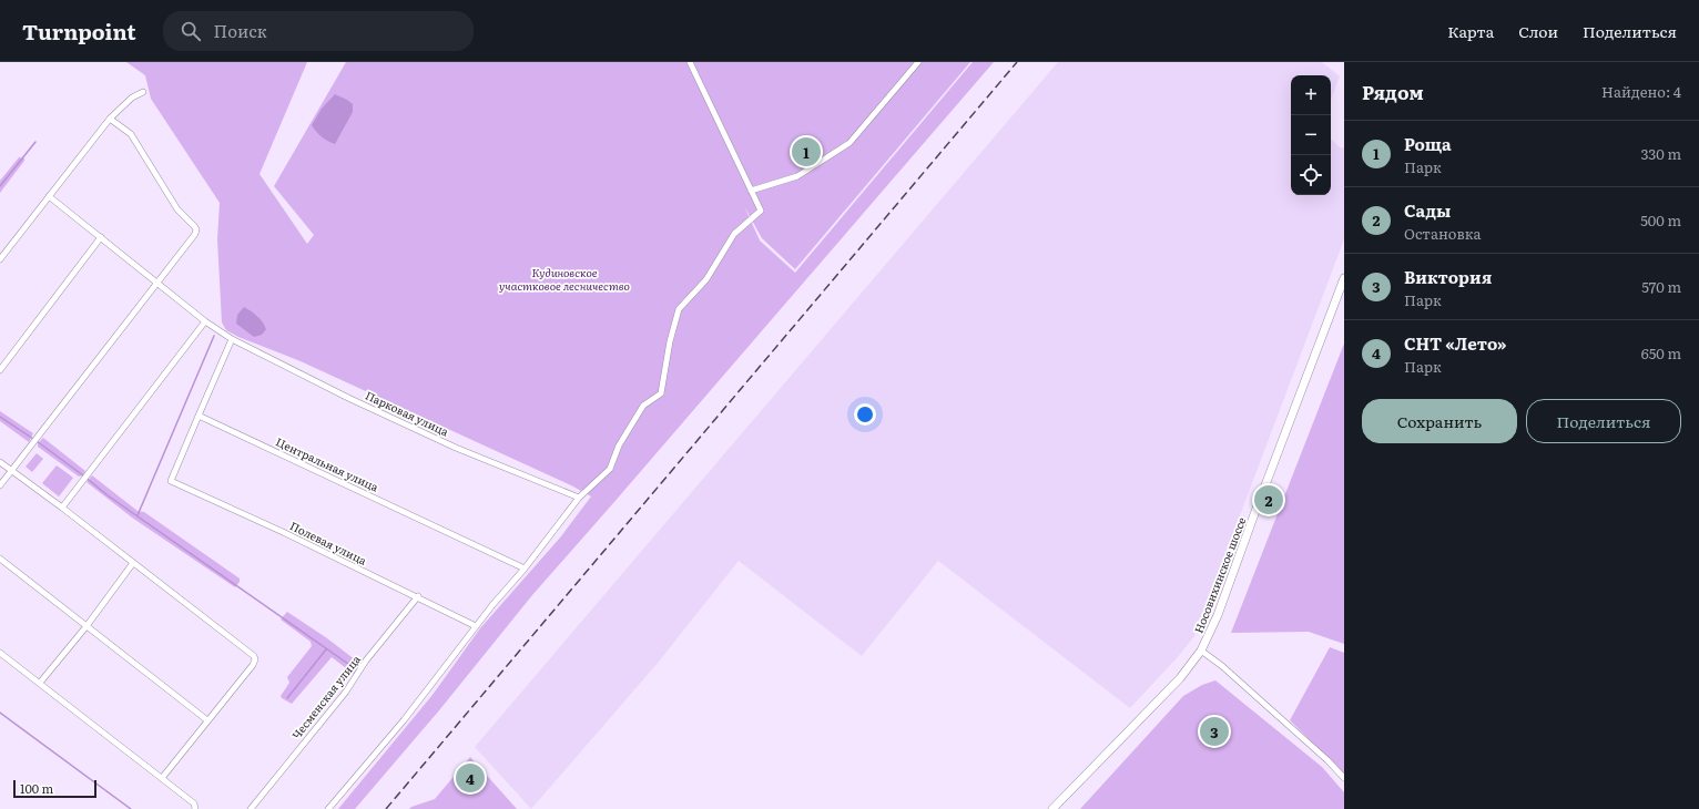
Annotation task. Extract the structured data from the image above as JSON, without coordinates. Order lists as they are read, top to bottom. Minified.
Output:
{"streets":{"main road":["Носовихинское шоссе"],"street":["Парковая улица","Центральная улица","Полевая улица","Чесменская улица"]},"crossings":[["Центральная улица","Полевая улица"],["Полевая улица","Чесменская улица"]],"parks":["Кудиновское участковое лесничество"],"scale_bar":"100 m","page":{"header":"Turnpoint","search":"Поиск","nav":["Карта","Слои","Поделиться"],"heading":["Рядом","Найдено: 4"],"map_buttons":["+","−"],"list":[{"mark":"1","name":"Роща","note":"Парк","value":"330 m"},{"mark":"2","name":"Сады","note":"Остановка","value":"500 m"},{"mark":"3","name":"Виктория","note":"Парк","value":"570 m"},{"mark":"4","name":"СНТ «Лето»","note":"Парк","value":"650 m"}],"pins":["1","2","3","4"],"buttons":["Сохранить","Поделиться"],"scale":"100 m"}}
